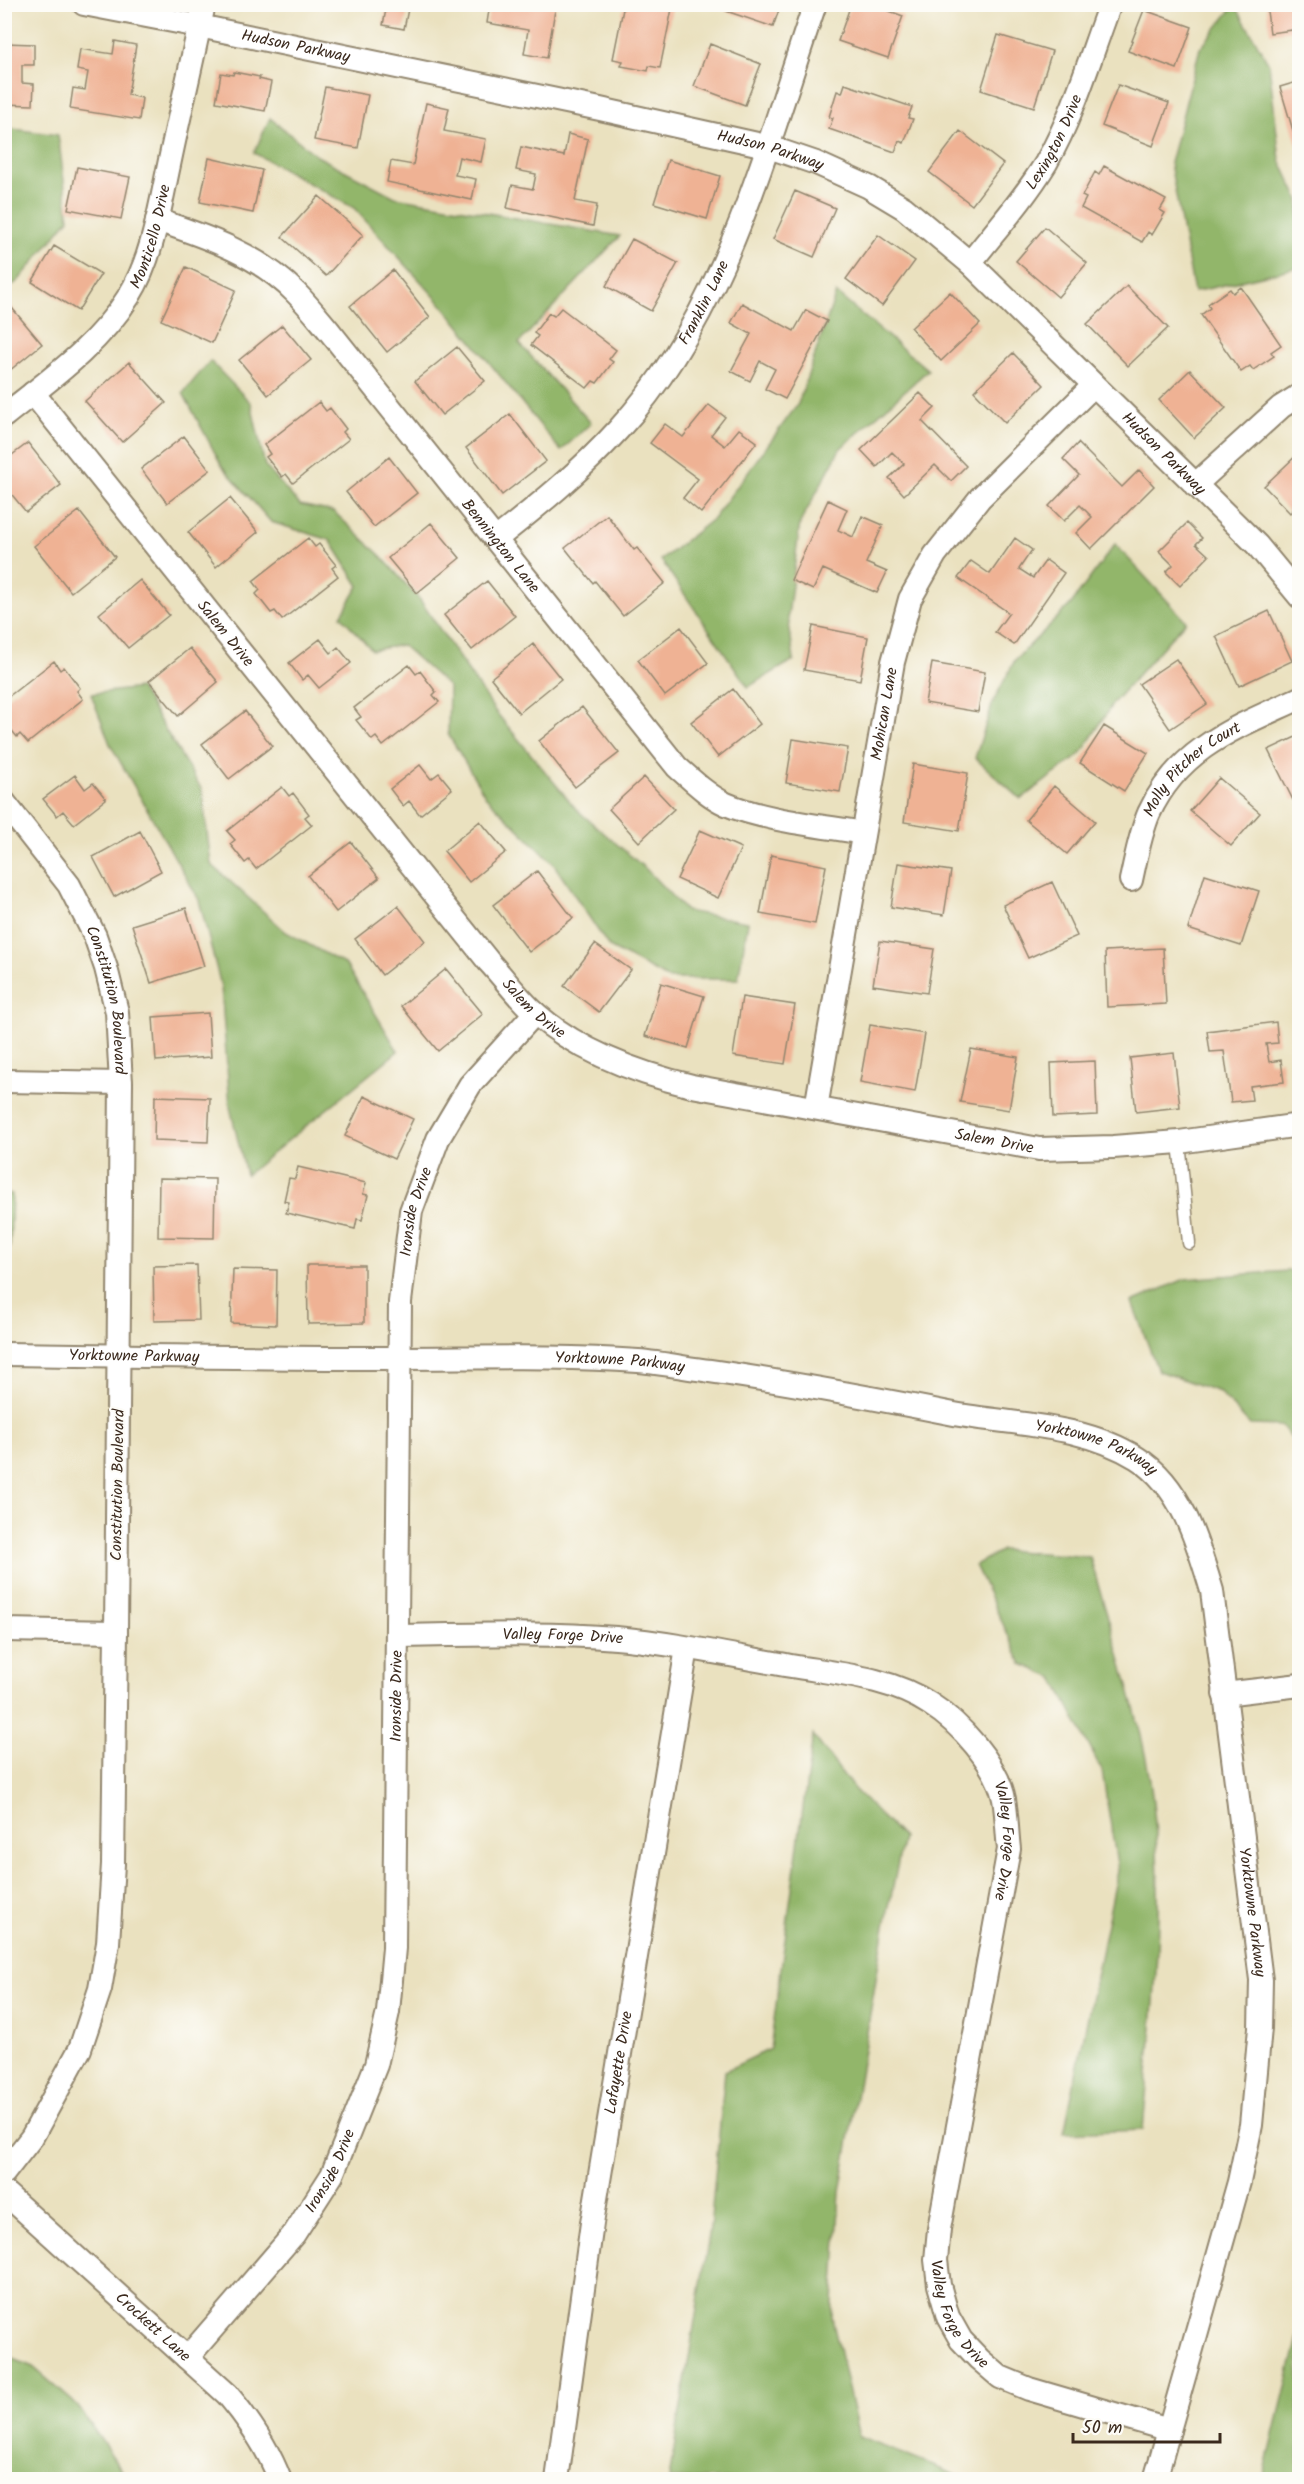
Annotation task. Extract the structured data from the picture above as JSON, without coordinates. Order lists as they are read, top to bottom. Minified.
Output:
{"streets":{"street":["Hudson Parkway","Lexington Drive","Monticello Drive","Franklin Lane","Bennington Lane","Salem Drive","Mohican Lane","Molly Pitcher Court","Constitution Boulevard","Ironside Drive","Yorktowne Parkway","Valley Forge Drive","Lafayette Drive","Crockett Lane"]},"crossings":[["Hudson Parkway","Lexington Drive"],["Hudson Parkway","Monticello Drive"],["Hudson Parkway","Franklin Lane"],["Hudson Parkway","Mohican Lane"],["Monticello Drive","Bennington Lane"],["Monticello Drive","Salem Drive"],["Franklin Lane","Bennington Lane"],["Bennington Lane","Mohican Lane"],["Salem Drive","Mohican Lane"],["Salem Drive","Ironside Drive"],["Constitution Boulevard","Yorktowne Parkway"],["Ironside Drive","Yorktowne Parkway"],["Ironside Drive","Valley Forge Drive"],["Ironside Drive","Crockett Lane"],["Yorktowne Parkway","Valley Forge Drive"],["Valley Forge Drive","Lafayette Drive"]],"scale_bar":"50 m"}
